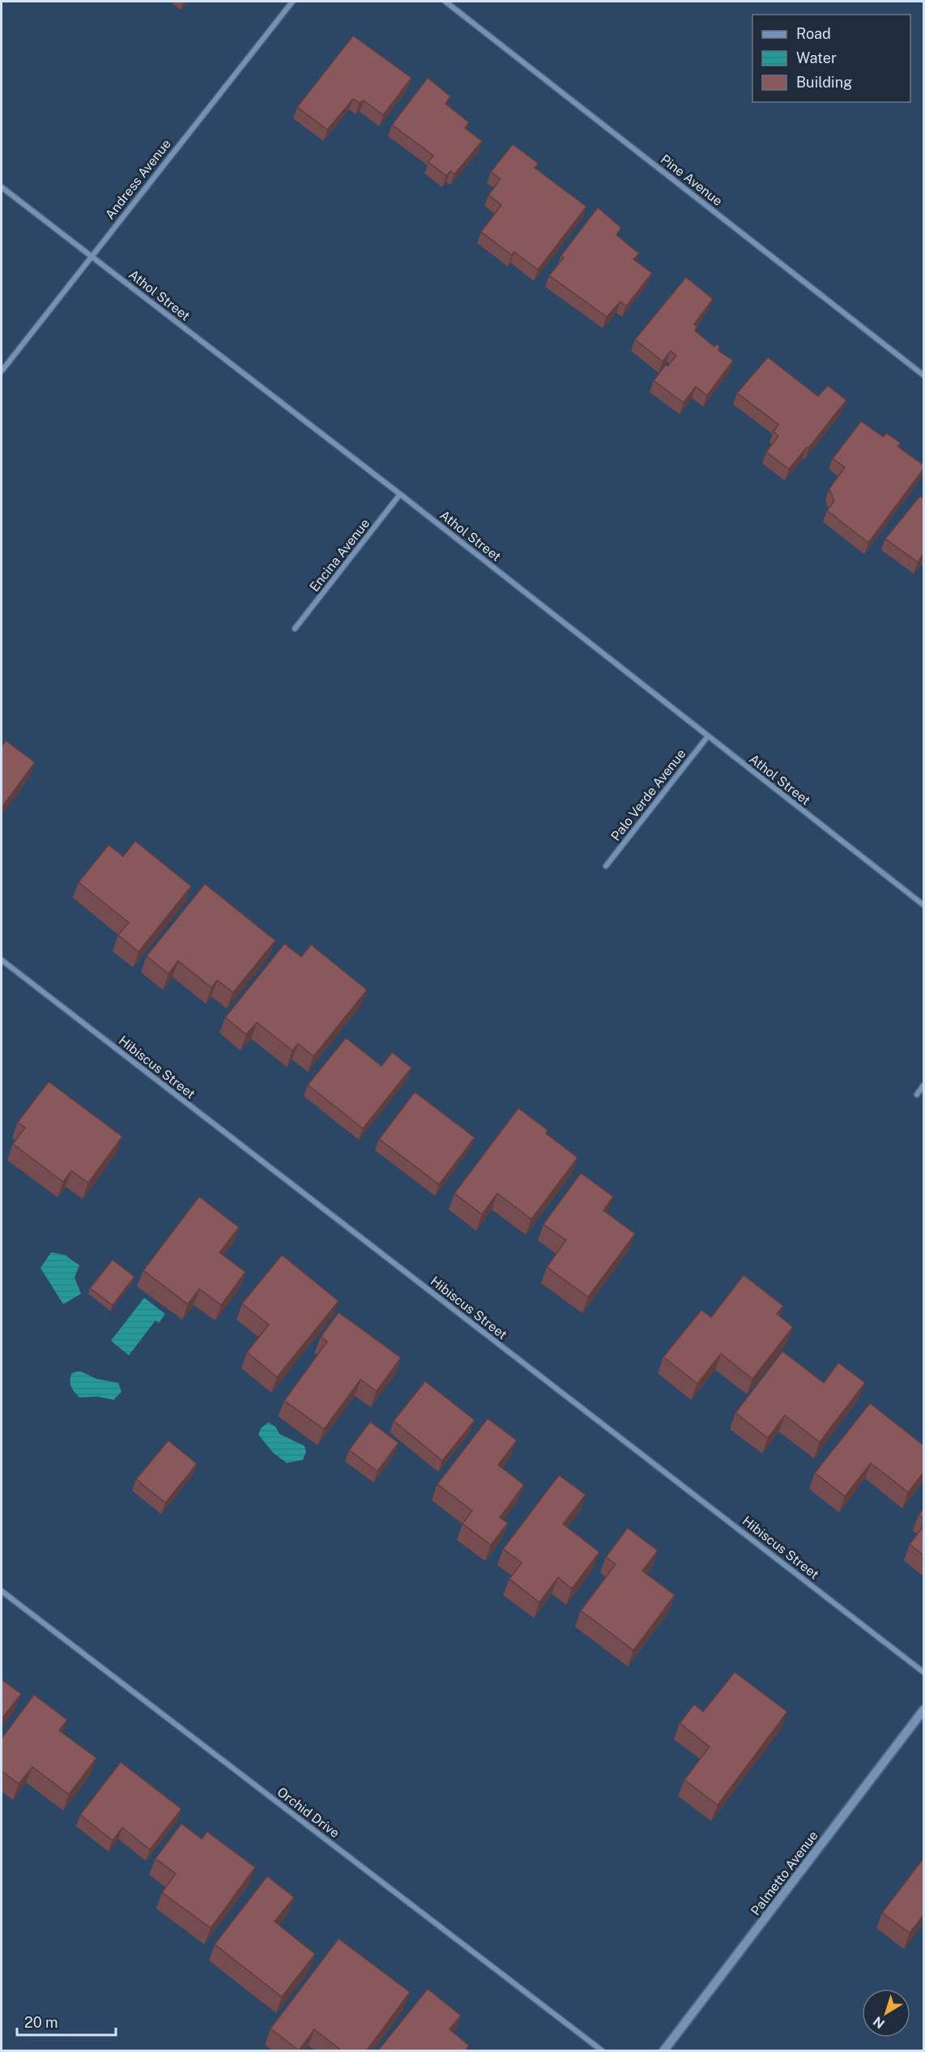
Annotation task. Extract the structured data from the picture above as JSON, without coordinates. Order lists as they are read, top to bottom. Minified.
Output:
{"streets":{"street":["Andress Avenue","Pine Avenue","Athol Street","Encina Avenue","Palo Verde Avenue","Hibiscus Street","Orchid Drive","Palmetto Avenue"]},"crossings":[["Andress Avenue","Athol Street"],["Athol Street","Encina Avenue"],["Athol Street","Palo Verde Avenue"]],"legend":["Road","Water","Building"],"scale_bar":"20 m","north":"bottom left"}
